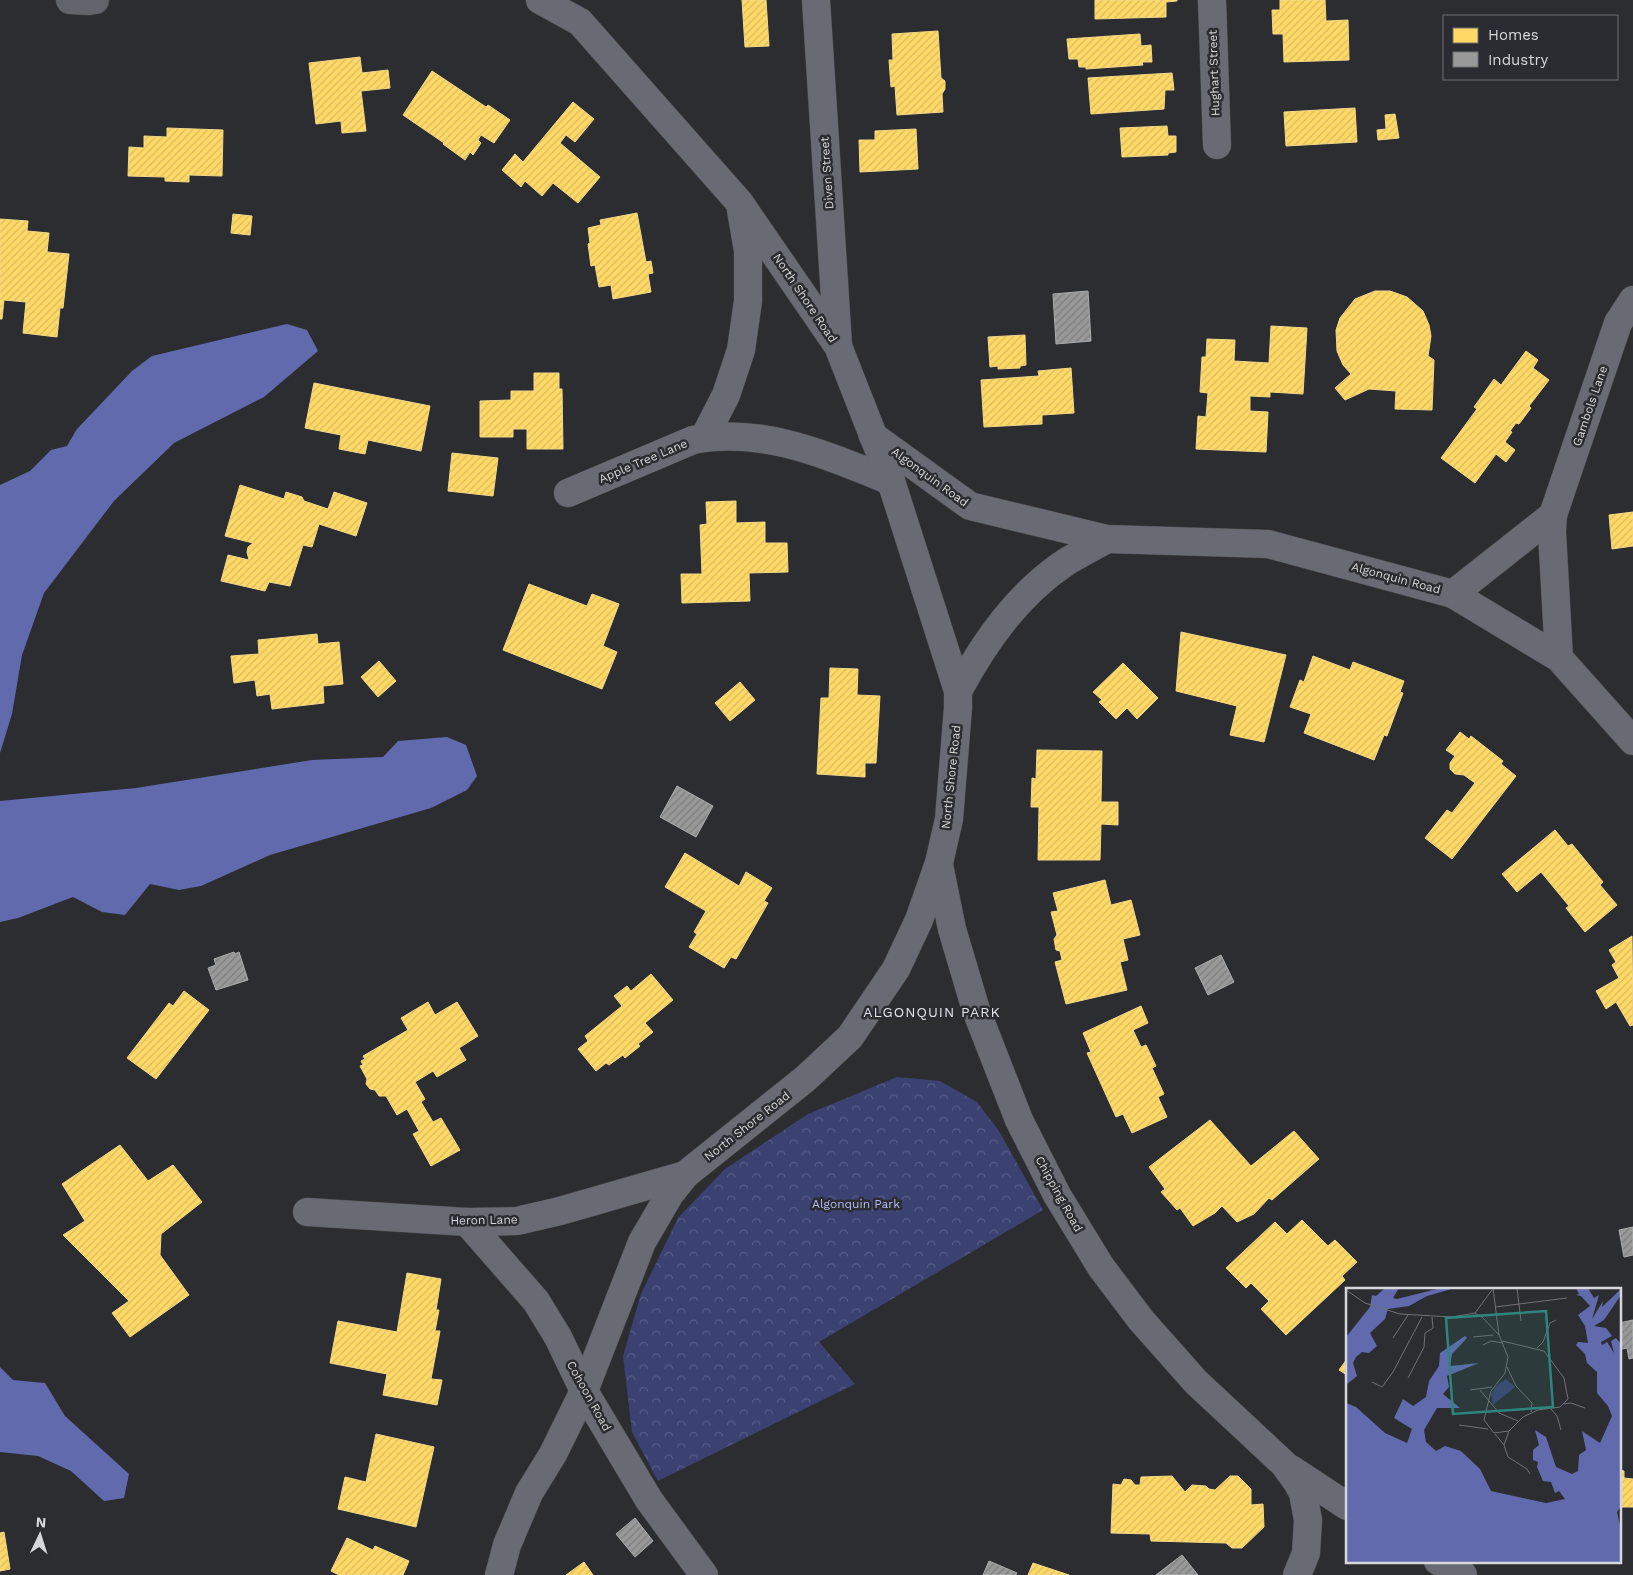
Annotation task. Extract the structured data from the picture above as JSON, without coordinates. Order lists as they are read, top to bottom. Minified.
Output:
{"streets":{"street":["Hughart Street","Diven Street","North Shore Road","Gambols Lane","Apple Tree Lane","Algonquin Road","Chipping Road","Heron Lane","Cohoon Road"]},"crossings":[["Diven Street","North Shore Road"],["North Shore Road","Apple Tree Lane"],["North Shore Road","Algonquin Road"],["North Shore Road","Chipping Road"],["North Shore Road","Heron Lane"],["North Shore Road","Cohoon Road"],["Gambols Lane","Algonquin Road"],["Heron Lane","Cohoon Road"]],"districts":["ALGONQUIN PARK"],"parks":["Algonquin Park"],"legend":["Homes","Industry"],"north":"top"}
